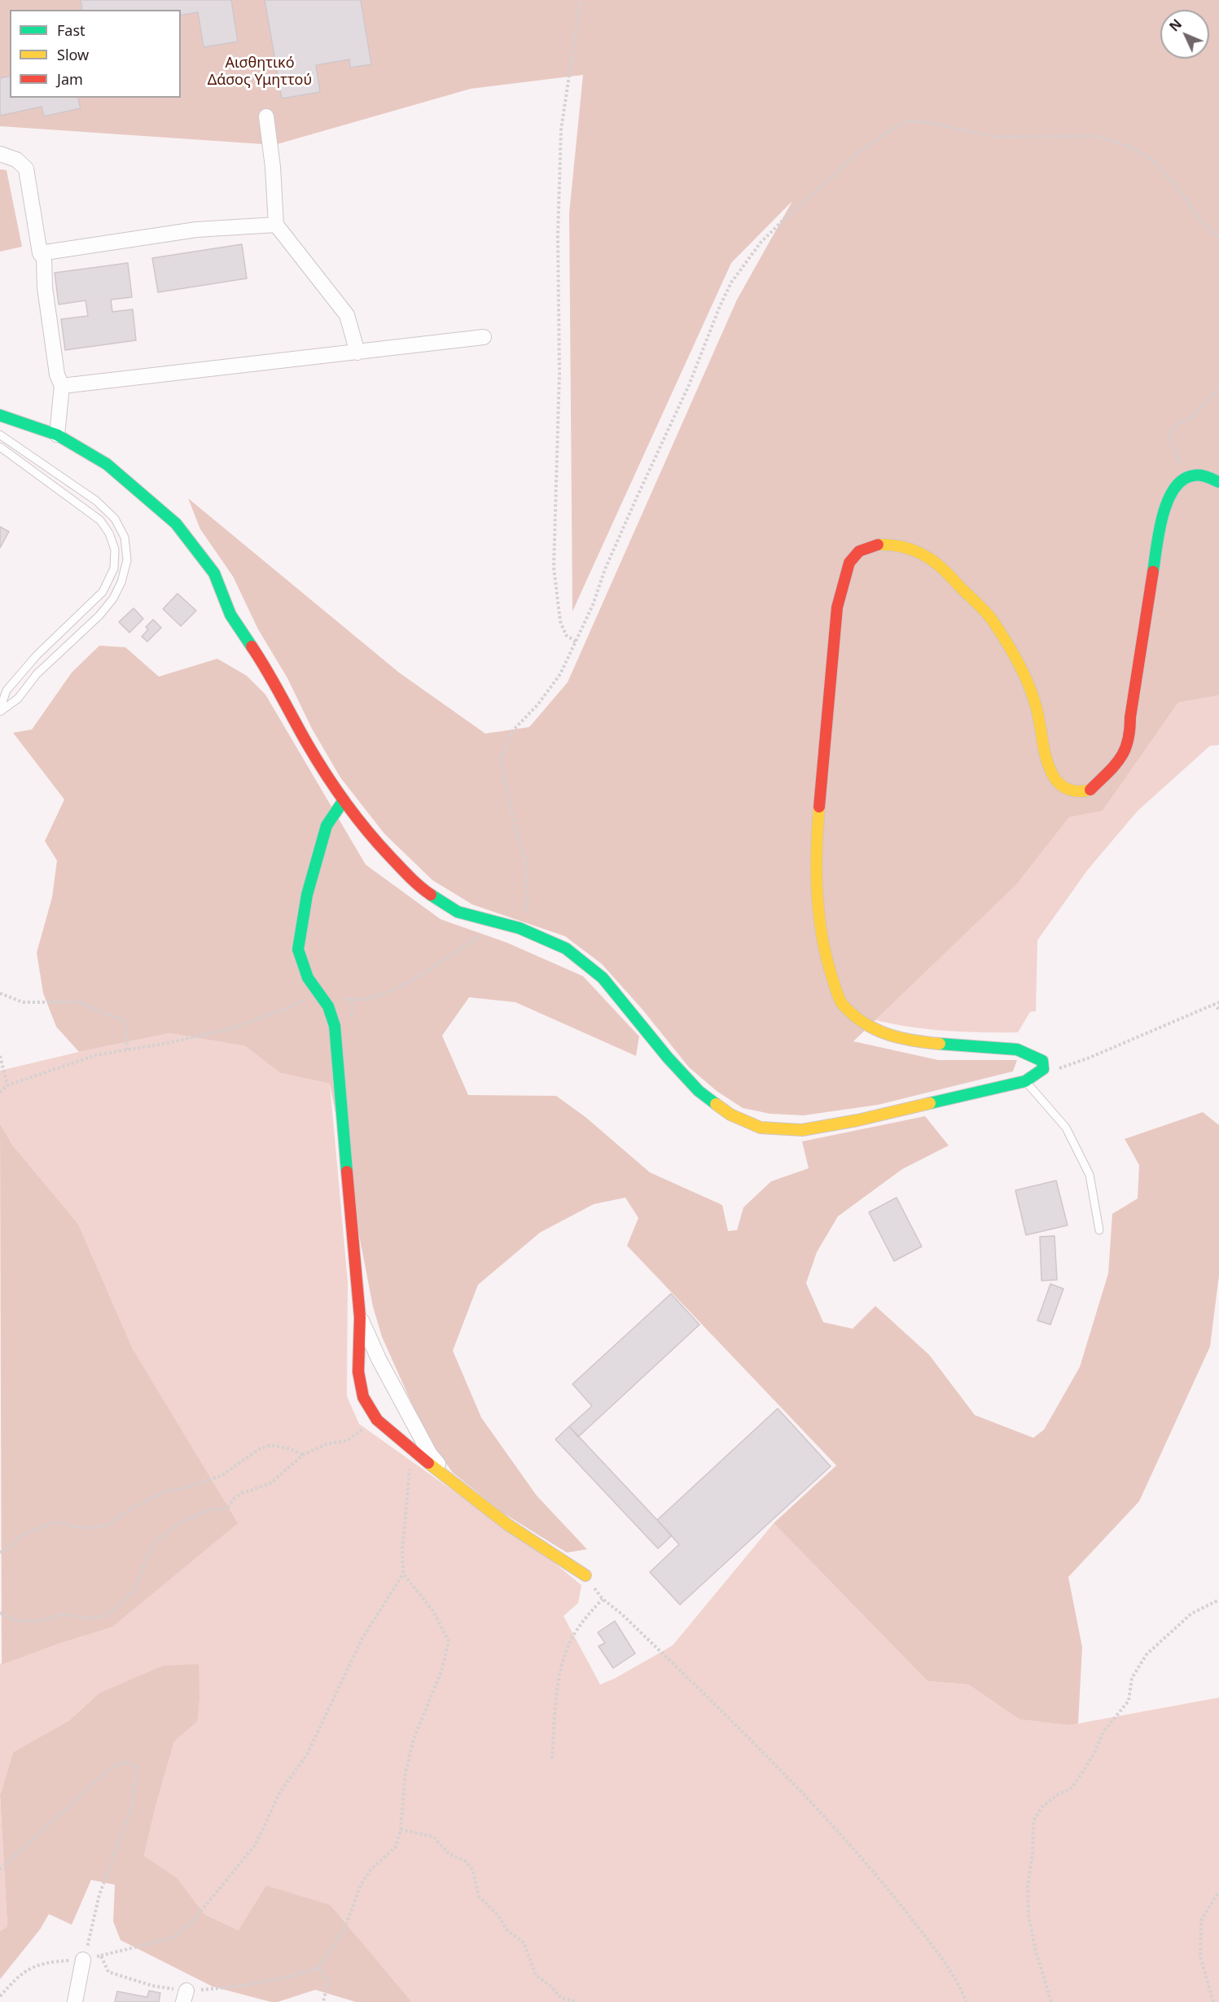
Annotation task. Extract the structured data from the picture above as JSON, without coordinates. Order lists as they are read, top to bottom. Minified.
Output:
{"parks":["Αισθητικό Δάσος Υμηττού"],"legend":["Fast","Slow","Jam"],"north":"top left"}
